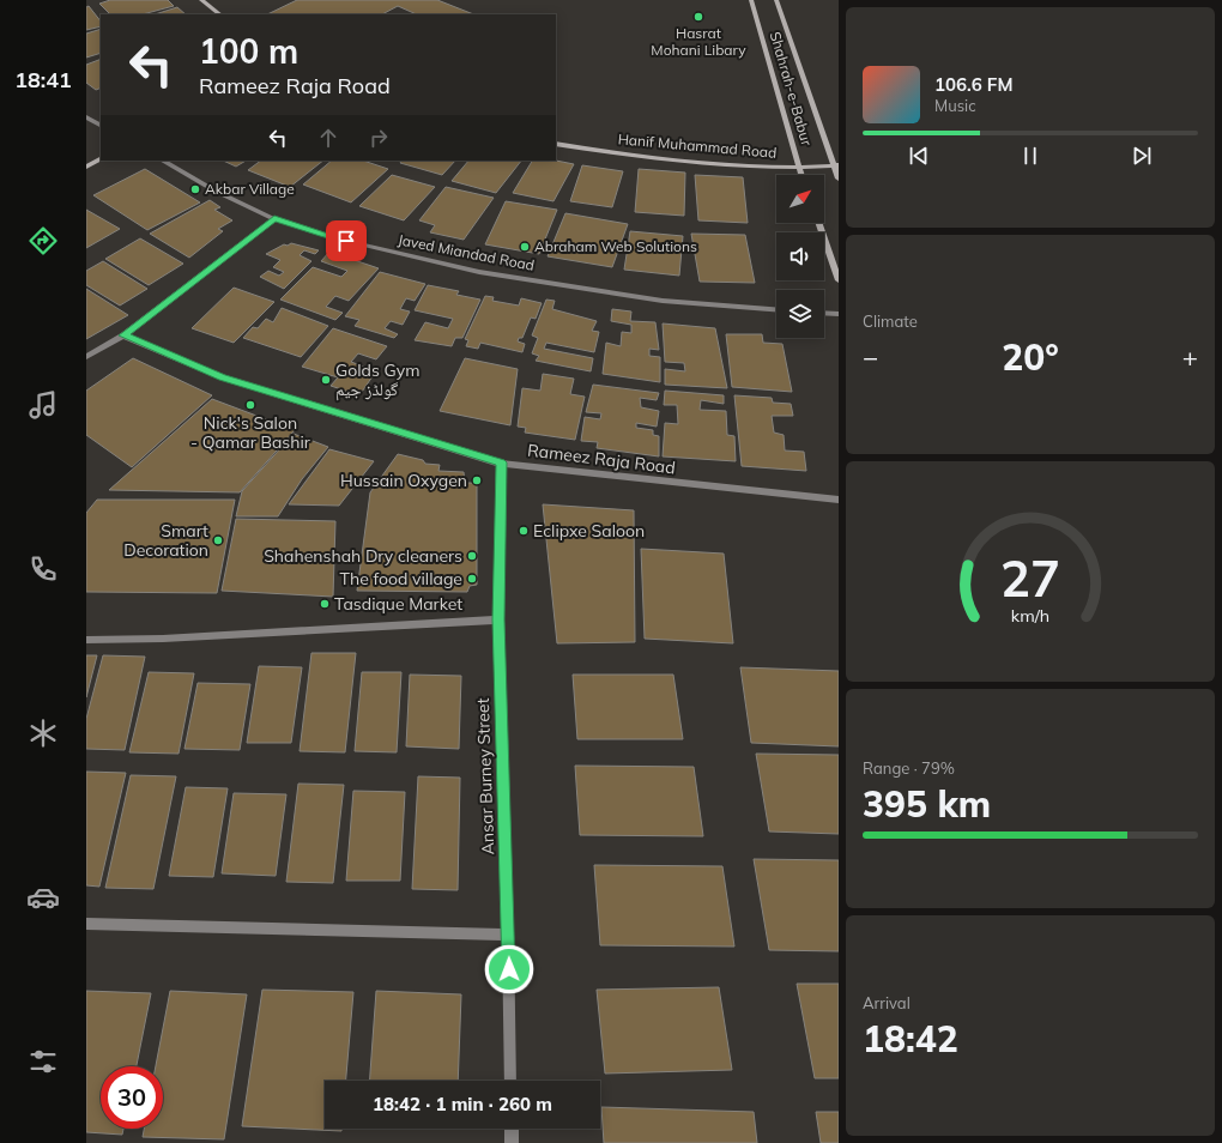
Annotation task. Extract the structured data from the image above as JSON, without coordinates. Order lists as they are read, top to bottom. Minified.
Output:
{"streets":{"main road":["Shahrah-e-Babur","Hanif Muhammad Road"],"street":["Javed Miandad Road","Rameez Raja Road","Ansar Burney Street"]},"crossings":[["Shahrah-e-Babur","Hanif Muhammad Road"],["Rameez Raja Road","Ansar Burney Street"]],"places":["Hasrat Mohani Libary","Akbar Village","Abraham Web Solutions","Golds Gym گولڈز جیم","Nick's Salon - Qamar Bashir","Hussain Oxygen","Eclipxe Saloon","Smart Decoration","Shahenshah Dry cleaners","The food village","Tasdique Market"],"north":"top right","page":{"tabs":"18:41","turn":["100 m","Rameez Raja Road"],"song":["106.6 FM","Music"],"tile":["Climate",["Range · 79%","395 km"],["Arrival","18:42"]],"heat":["−","20°","+"],"limit":"30","trip":"18:42 · 1 min · 260 m","gauge":["27","km/h"]}}
